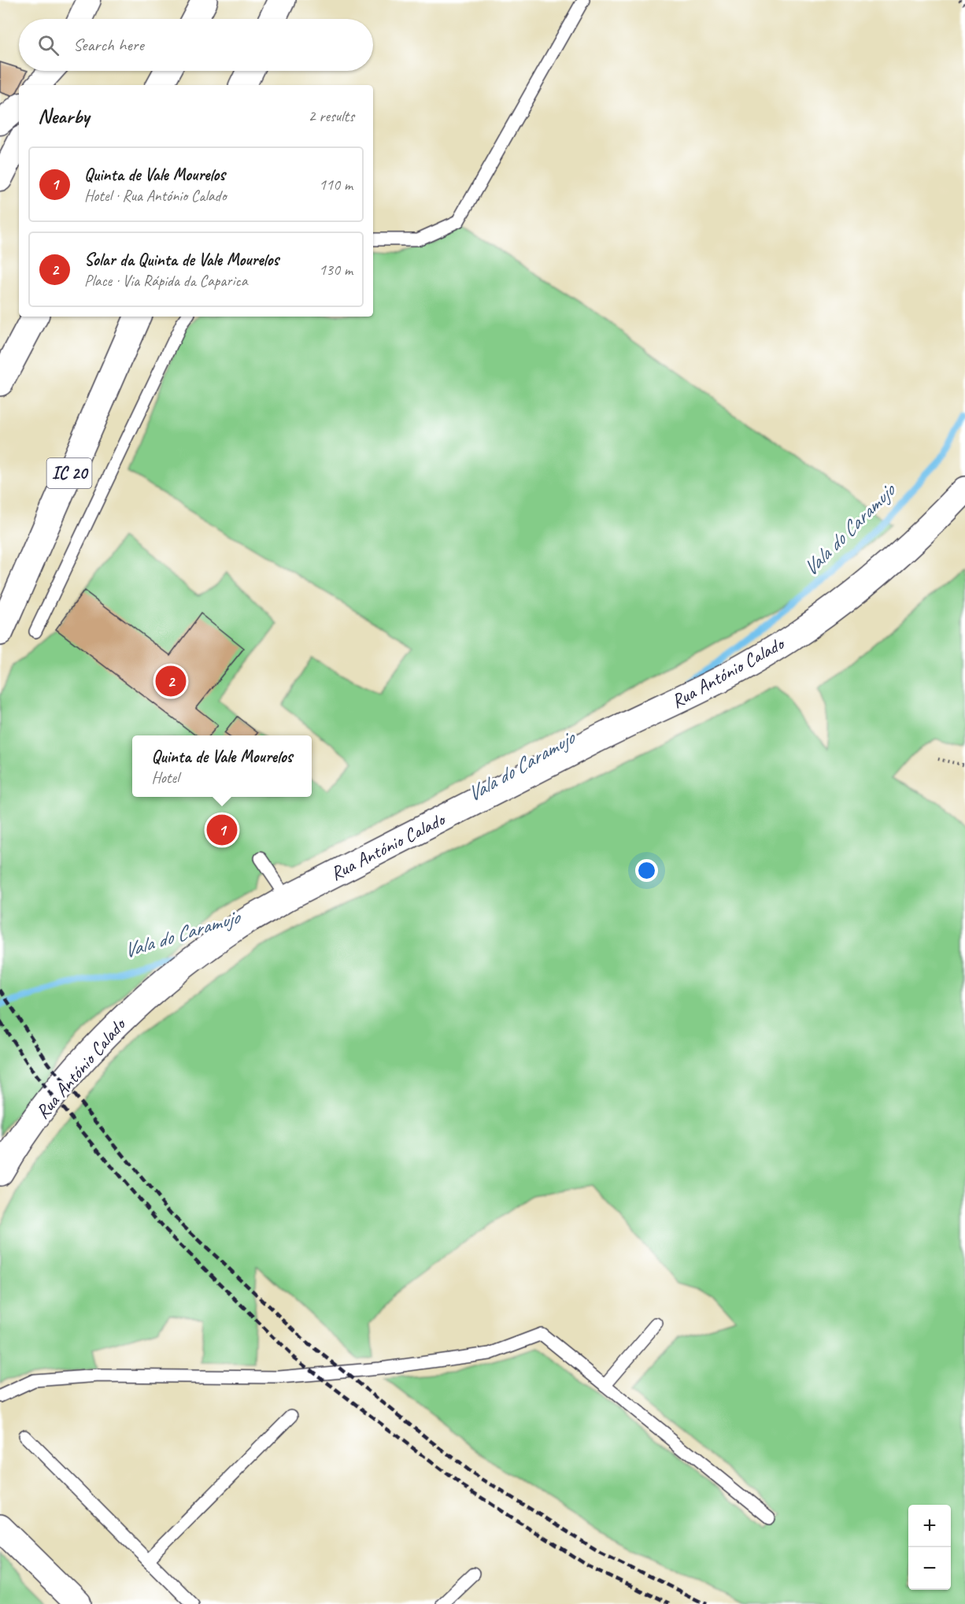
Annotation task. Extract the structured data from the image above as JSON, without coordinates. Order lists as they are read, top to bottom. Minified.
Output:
{"streets":{"main road":["IC 20","Rua António Calado"]},"water":["Vala do Caramujo"],"page":{"search":"Search here","heading":["Nearby","2 results"],"list":[{"mark":"1","name":"Quinta de Vale Mourelos","note":"Hotel · Rua António Calado","value":"110 m"},{"mark":"2","name":"Solar da Quinta de Vale Mourelos","note":"Place · Via Rápida da Caparica","value":"130 m"}],"pins":["2","1"],"popup":["Quinta de Vale Mourelos","Hotel"],"map_buttons":["+","−"]}}
